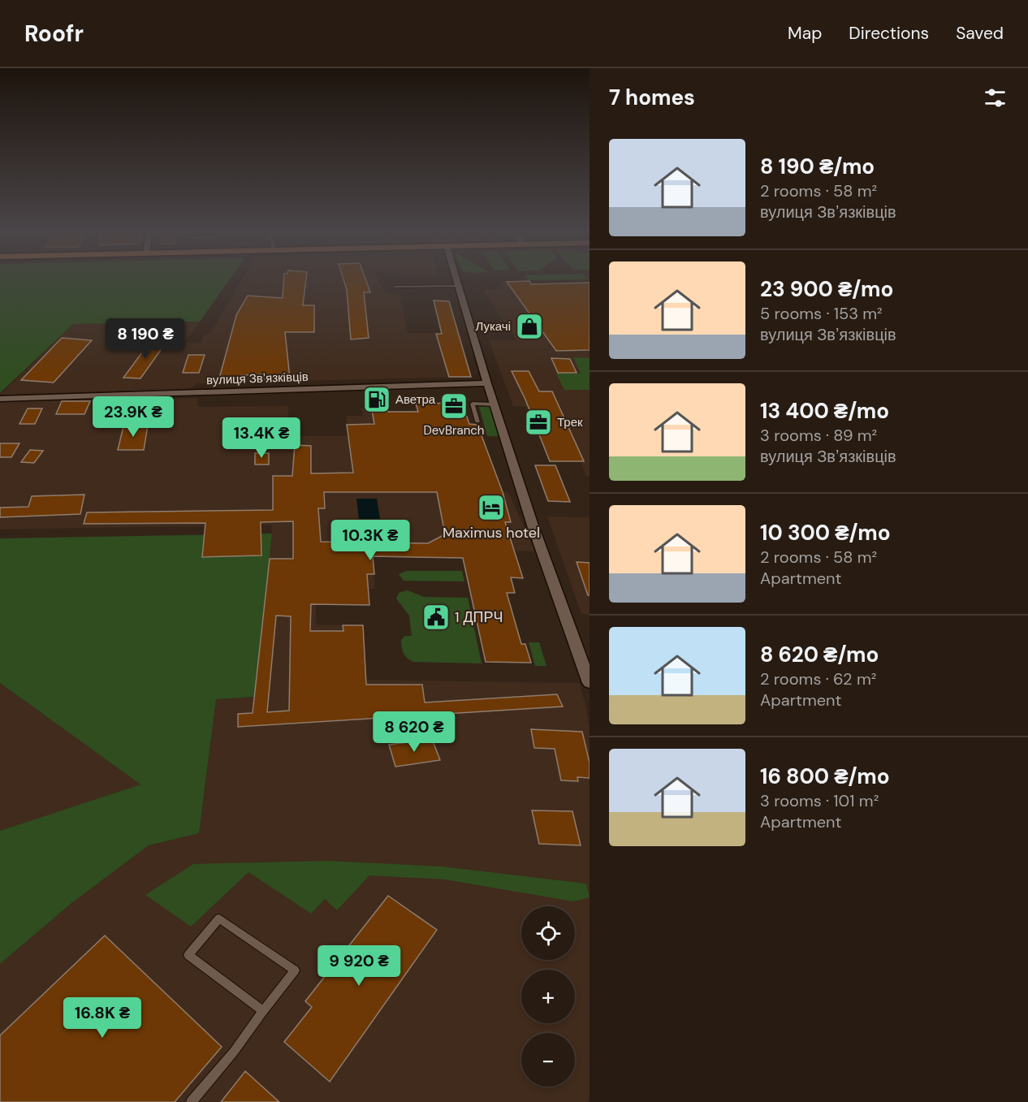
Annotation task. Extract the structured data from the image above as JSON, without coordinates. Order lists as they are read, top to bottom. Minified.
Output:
{"streets":{"street":["вулиця Звʼязківців"]},"places":{"shop":["Лукачі"],"fuel station":["Аветра"],"office":["DevBranch","Трек"],"hotel":["Maximus hotel"],"public building":["1 ДПРЧ"]},"page":{"header":"Roofr","nav":["Map","Directions","Saved"],"heading":"7 homes","list":[{"name":"8 190 ₴/mo","note":"2 rooms · 58 m² · вулиця Звʼязківців"},{"name":"23 900 ₴/mo","note":"5 rooms · 153 m² · вулиця Звʼязківців"},{"name":"13 400 ₴/mo","note":"3 rooms · 89 m² · вулиця Звʼязківців"},{"name":"10 300 ₴/mo","note":"2 rooms · 58 m² · Apartment"},{"name":"8 620 ₴/mo","note":"2 rooms · 62 m² · Apartment"},{"name":"16 800 ₴/mo","note":"3 rooms · 101 m² · Apartment"}],"price":["8 190 ₴","23.9K ₴","13.4K ₴","10.3K ₴","8 620 ₴","9 920 ₴","16.8K ₴"],"map_buttons":["+","−"]}}
